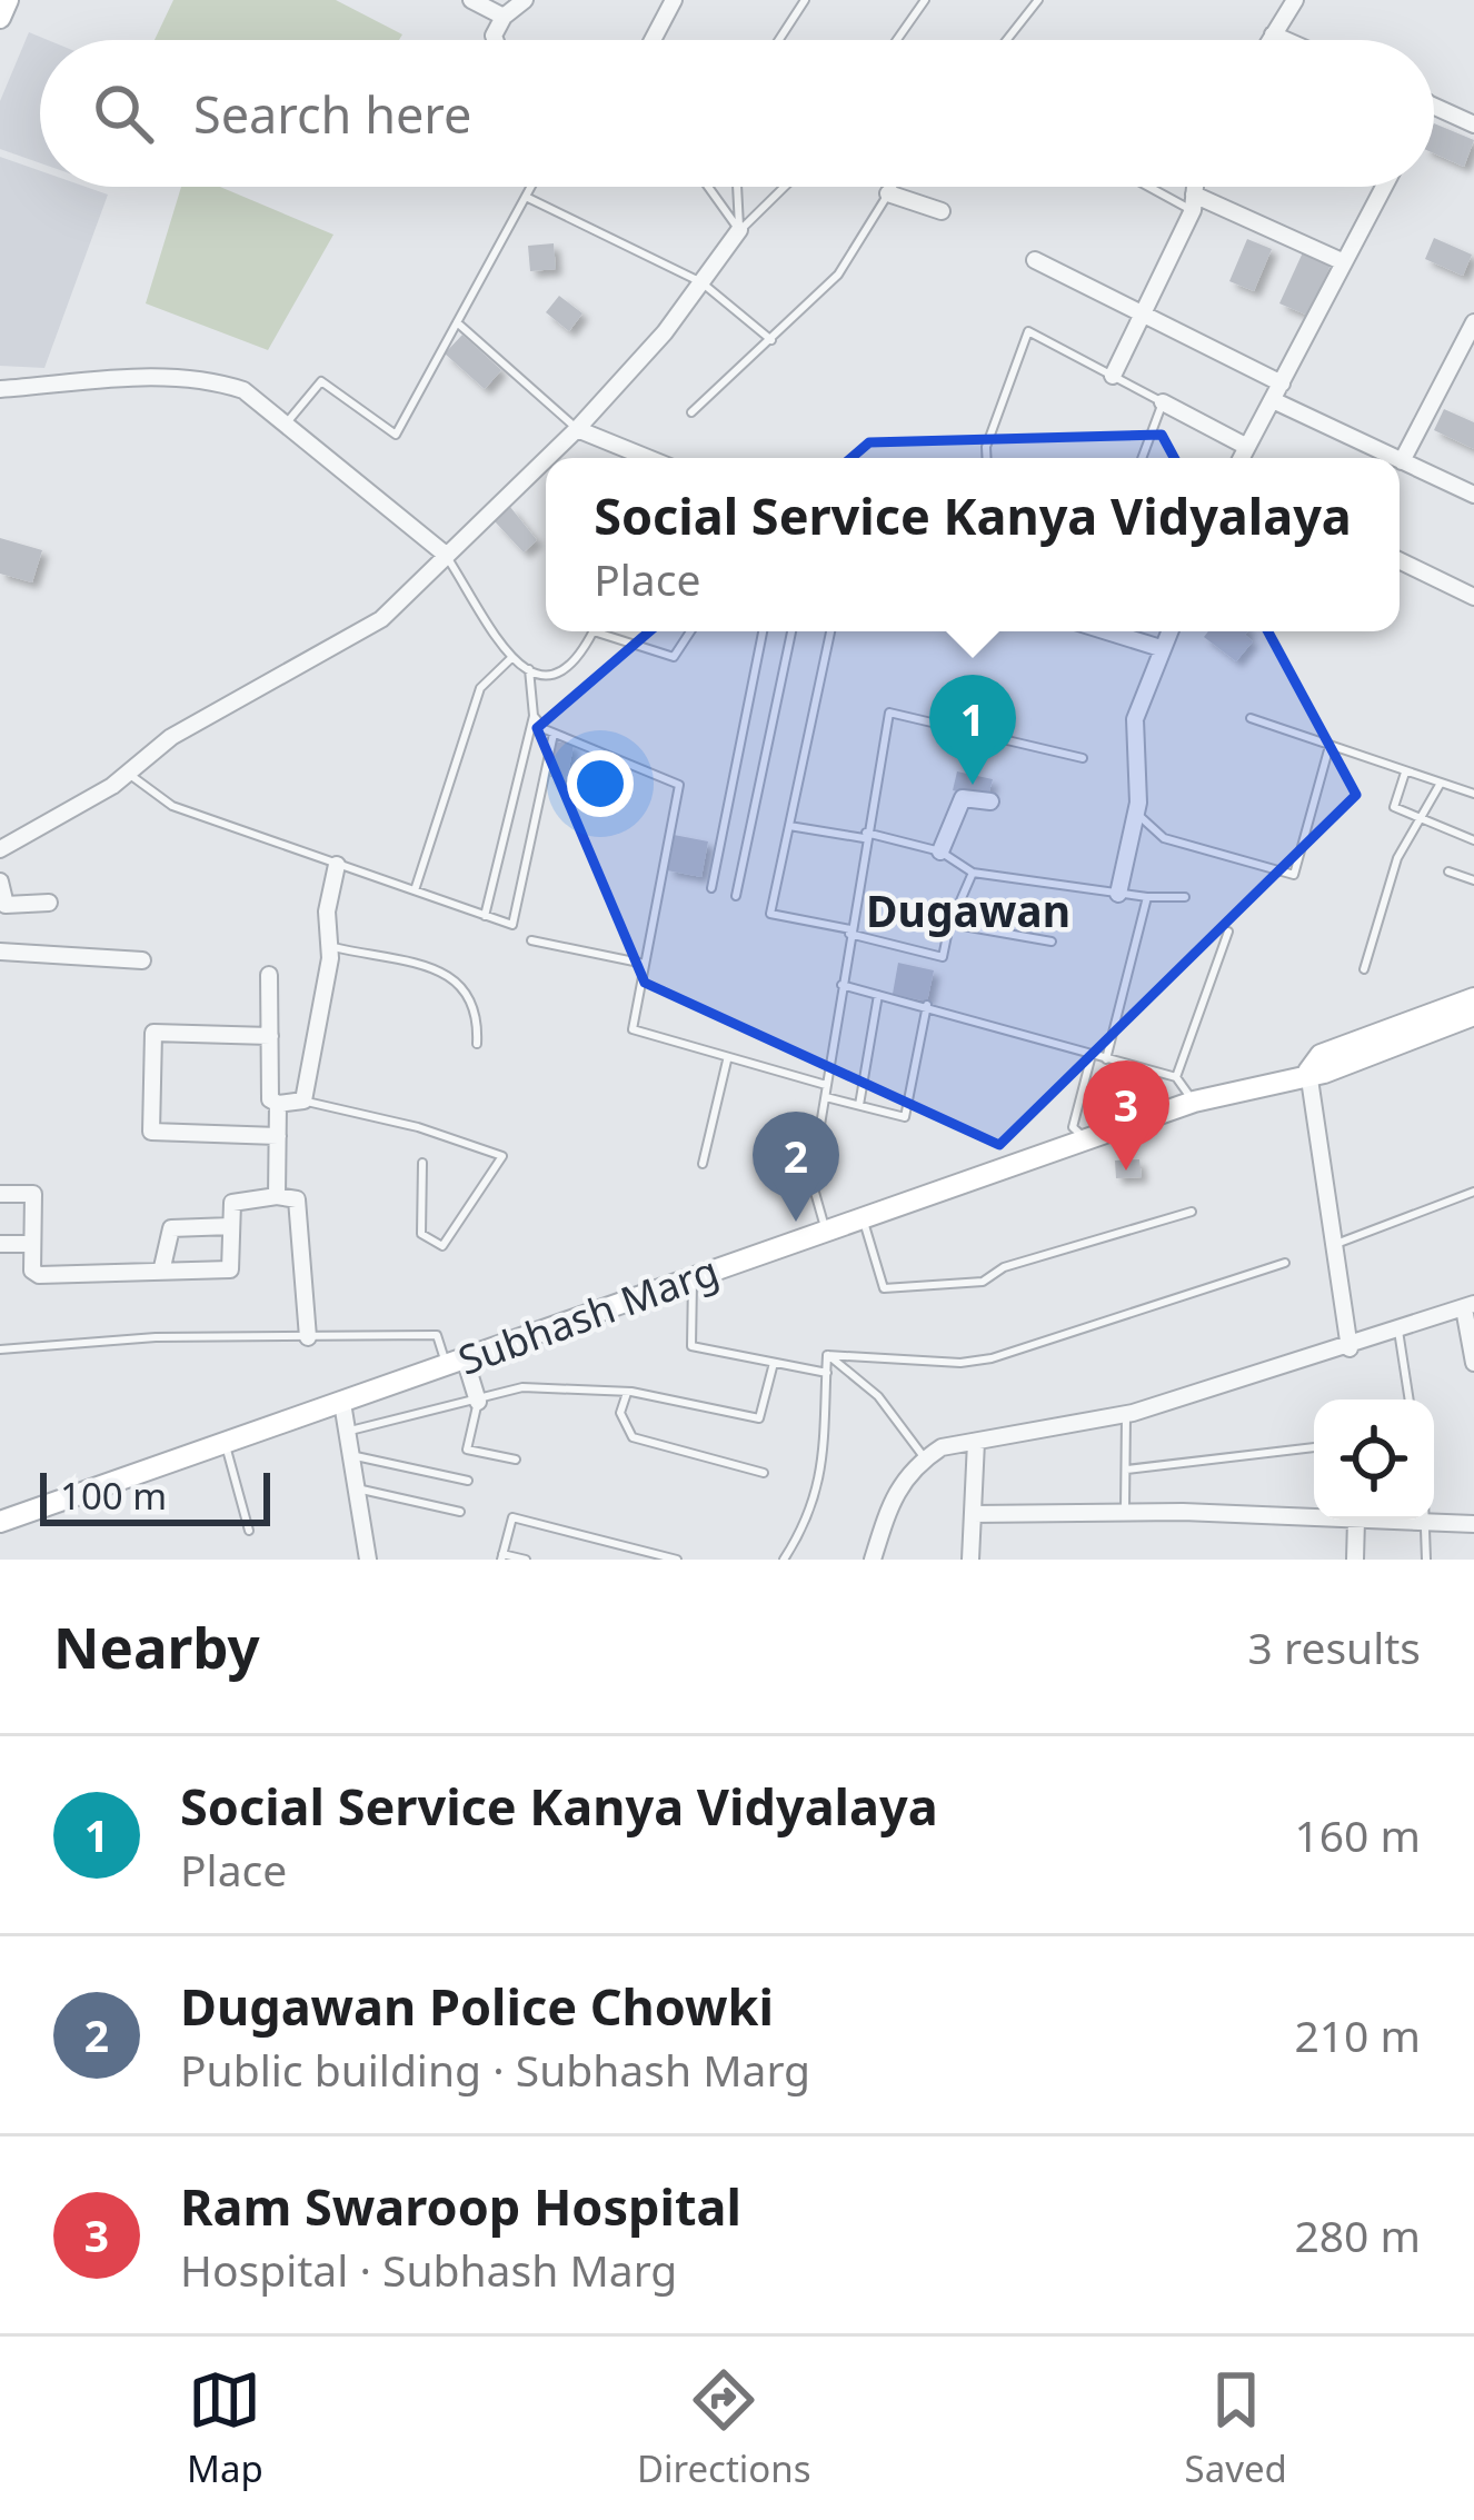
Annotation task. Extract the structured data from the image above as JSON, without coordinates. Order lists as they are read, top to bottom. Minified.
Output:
{"streets":{"main road":["Subhash Marg"]},"districts":["Dugawan"],"scale_bar":"100 m","page":{"search":"Search here","popup":["Social Service Kanya Vidyalaya","Place"],"pins":["1","3","2"],"scale":"100 m","heading":["Nearby","3 results"],"list":[{"mark":"1","name":"Social Service Kanya Vidyalaya","note":"Place","value":"160 m"},{"mark":"2","name":"Dugawan Police Chowki","note":"Public building · Subhash Marg","value":"210 m"},{"mark":"3","name":"Ram Swaroop Hospital","note":"Hospital · Subhash Marg","value":"280 m"}],"nav":["Map","Directions","Saved"]}}
